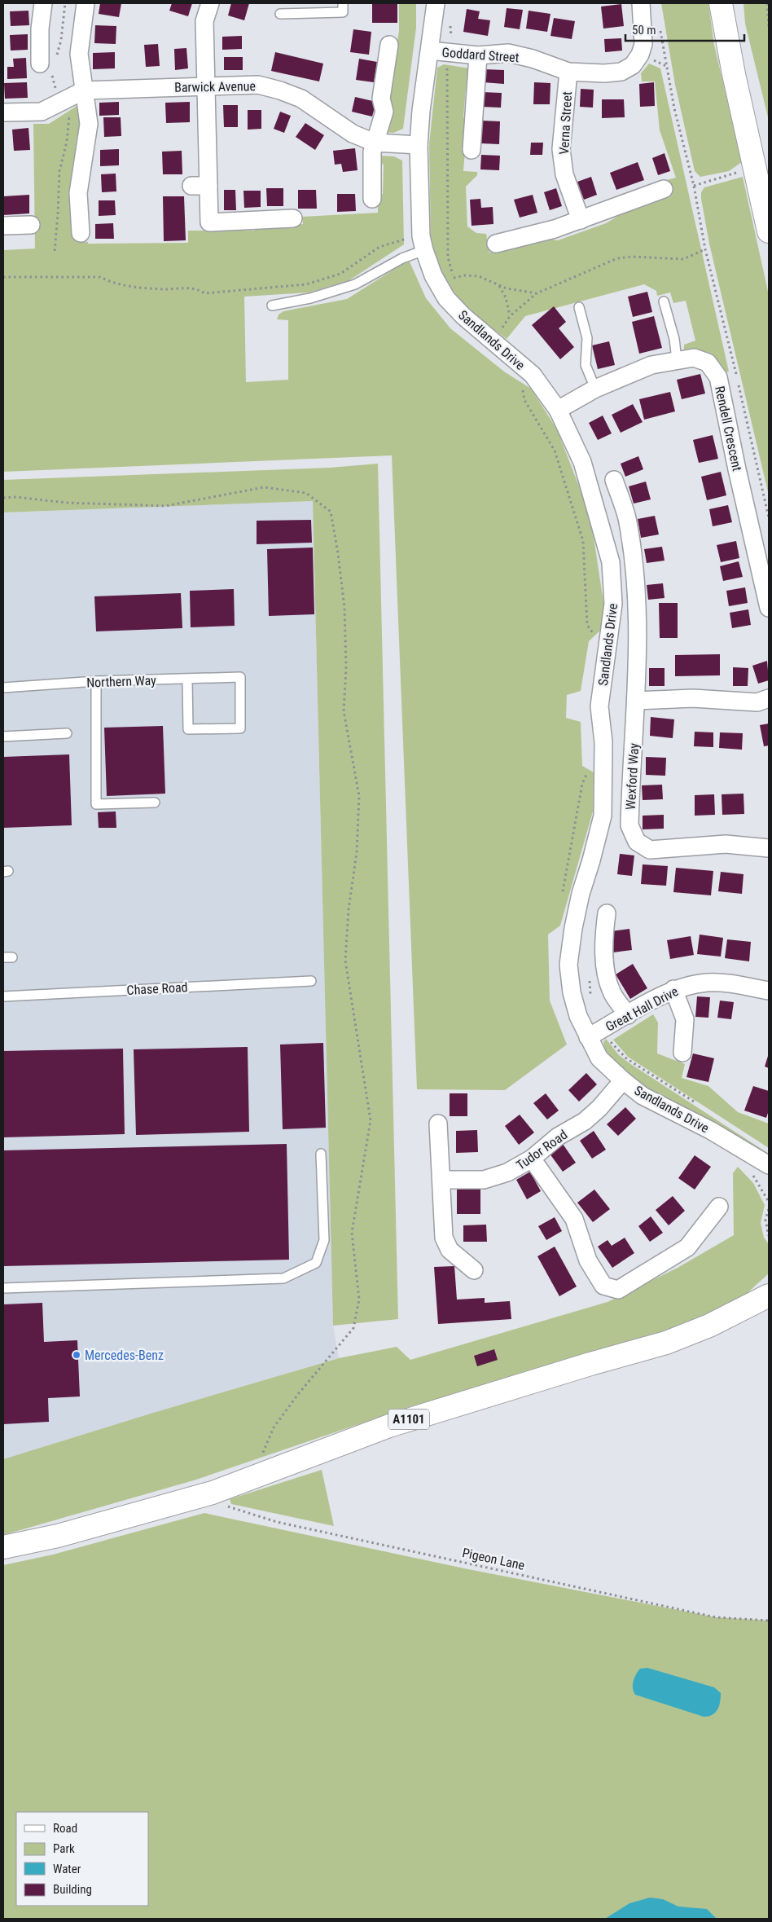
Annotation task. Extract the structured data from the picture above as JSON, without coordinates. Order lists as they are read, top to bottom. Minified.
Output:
{"streets":{"main road":["A1101"],"street":["Goddard Street","Barwick Avenue","Verna Street","Sandlands Drive","Rendell Crescent","Wexford Way","Great Hall Drive","Tudor Road"],"lane":["Northern Way","Chase Road"],"path":["Pigeon Lane"]},"crossings":[["Goddard Street","Verna Street"],["Goddard Street","Sandlands Drive"],["Barwick Avenue","Sandlands Drive"],["Sandlands Drive","Rendell Crescent"],["Sandlands Drive","Great Hall Drive"],["Sandlands Drive","Tudor Road"]],"places":["Mercedes-Benz"],"legend":["Road","Park","Water","Building"],"scale_bar":"50 m"}
